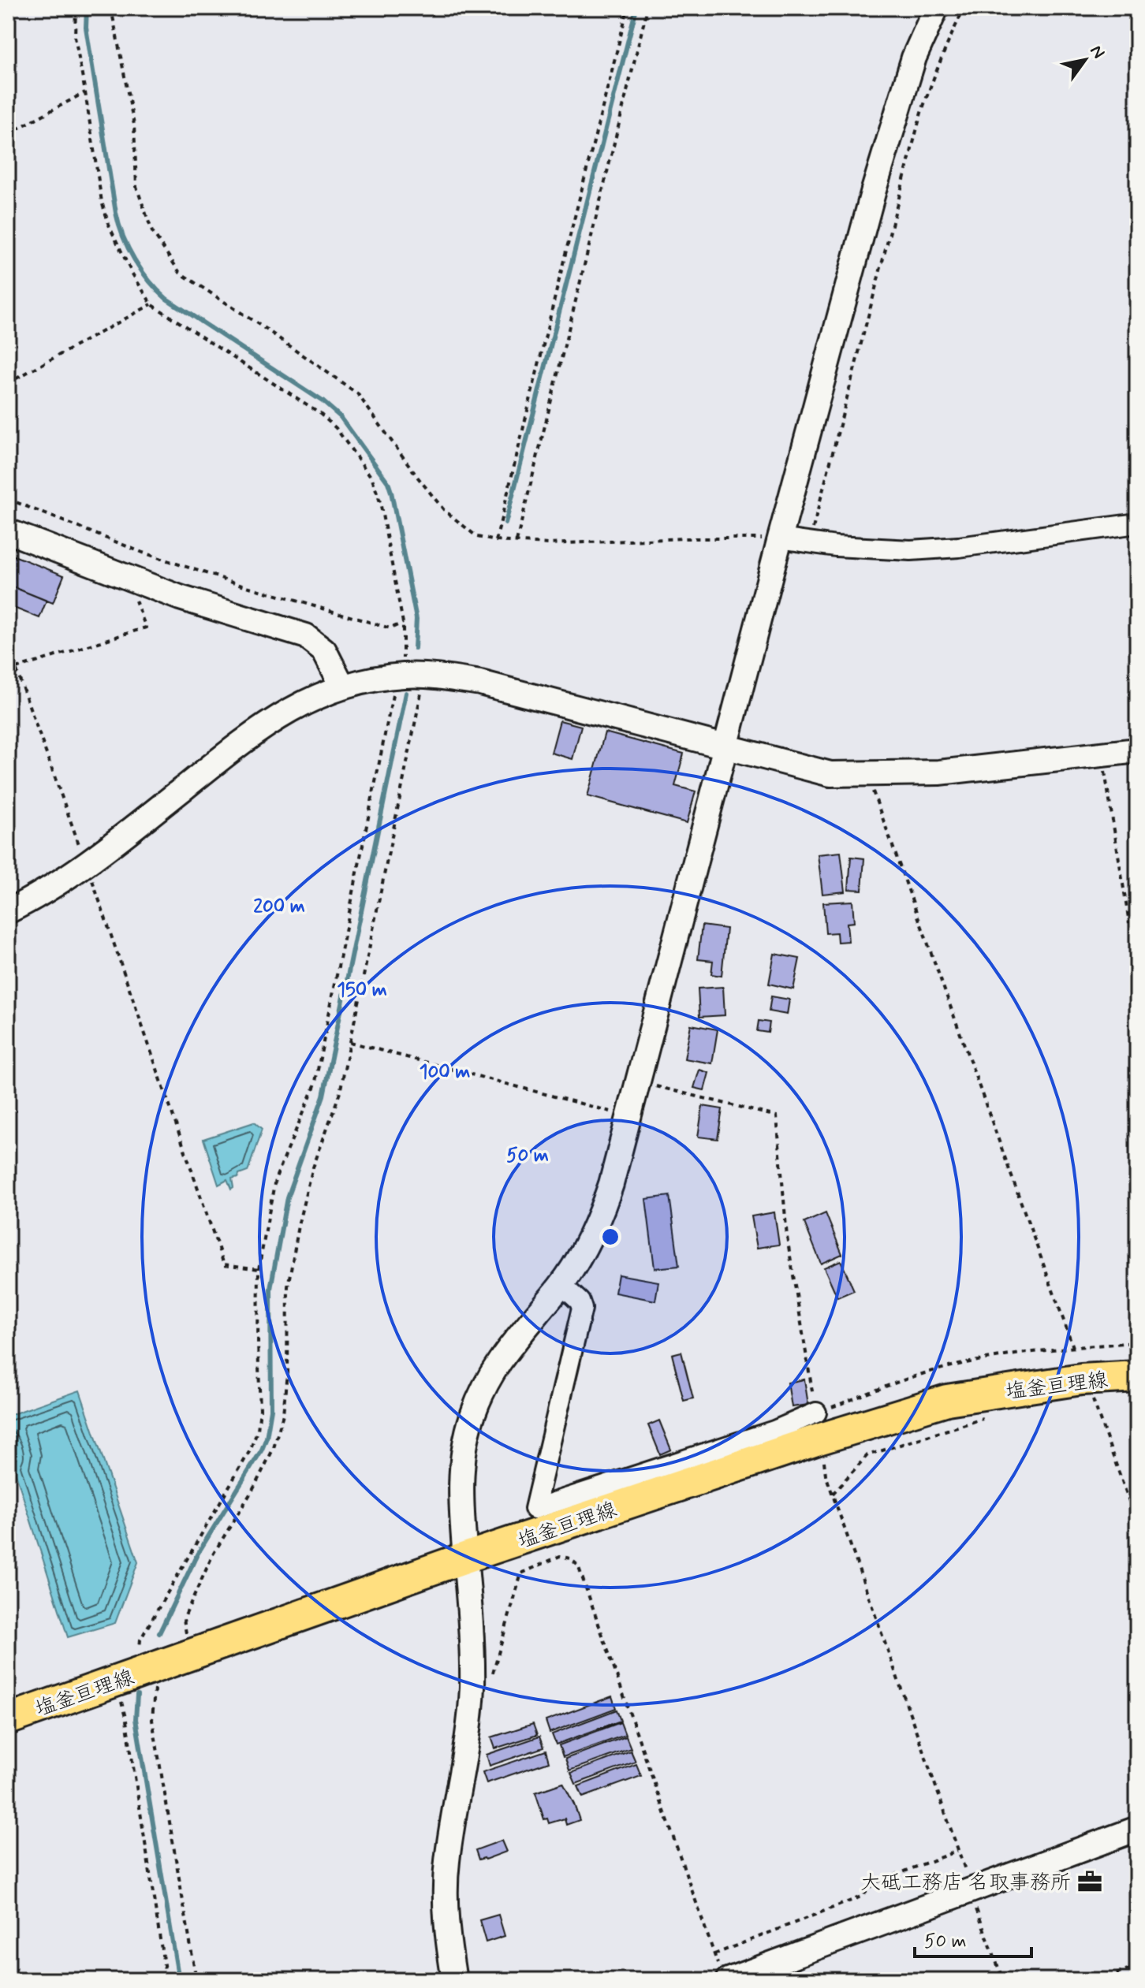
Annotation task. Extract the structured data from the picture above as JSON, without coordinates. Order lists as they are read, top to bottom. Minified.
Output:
{"streets":{"main road":["塩釜亘理線"]},"places":{"office":["大砥工務店 名取事務所"]},"scale_bar":"50 m","north":"top right","rings":["200 m","150 m","100 m","50 m"]}
